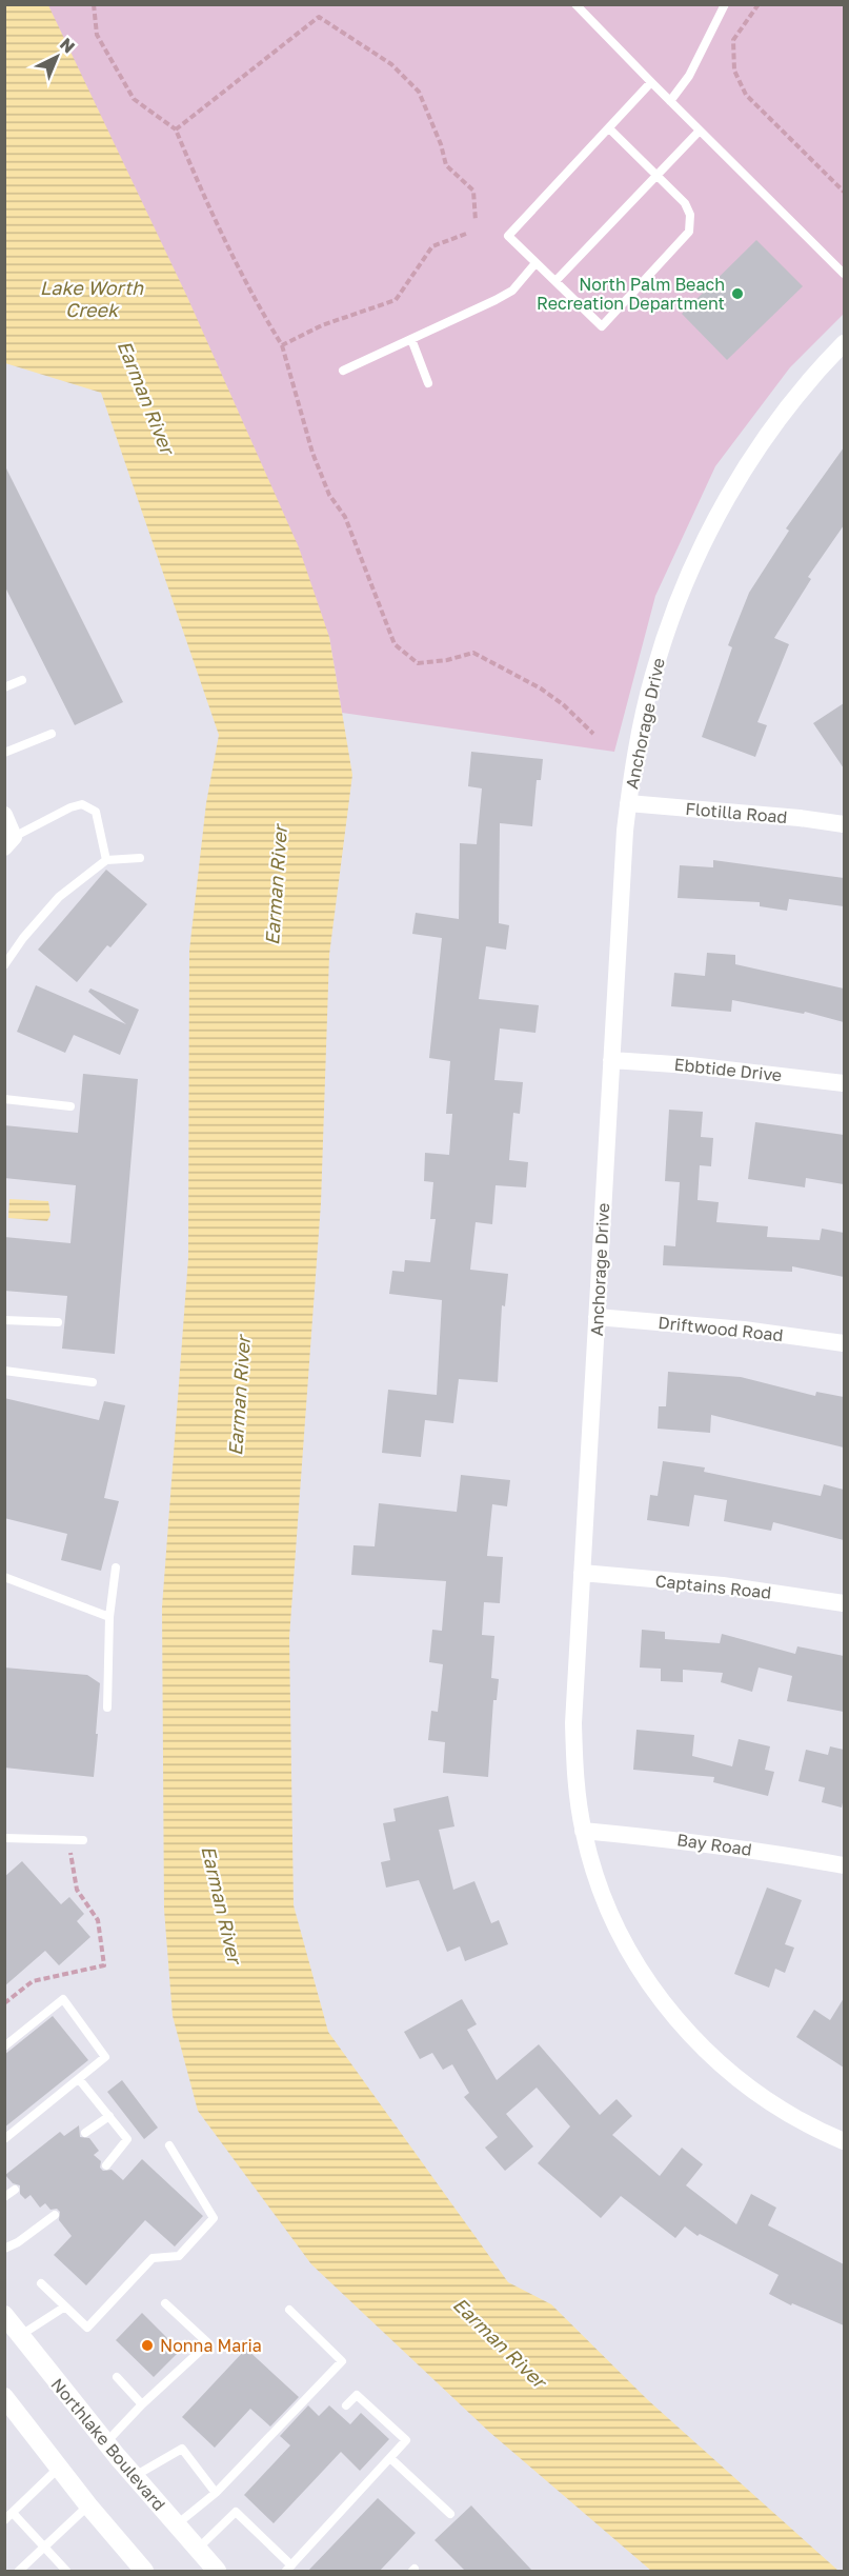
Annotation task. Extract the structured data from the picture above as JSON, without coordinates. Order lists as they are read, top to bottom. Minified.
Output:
{"streets":{"main road":["Northlake Boulevard"],"street":["Anchorage Drive","Flotilla Road","Ebbtide Drive","Driftwood Road","Captains Road","Bay Road"]},"crossings":[["Anchorage Drive","Flotilla Road"],["Anchorage Drive","Ebbtide Drive"],["Anchorage Drive","Driftwood Road"],["Anchorage Drive","Captains Road"],["Anchorage Drive","Bay Road"]],"water":["Lake Worth Creek","Earman River"],"places":["North Palm Beach Recreation Department","Nonna Maria"],"north":"top right"}
